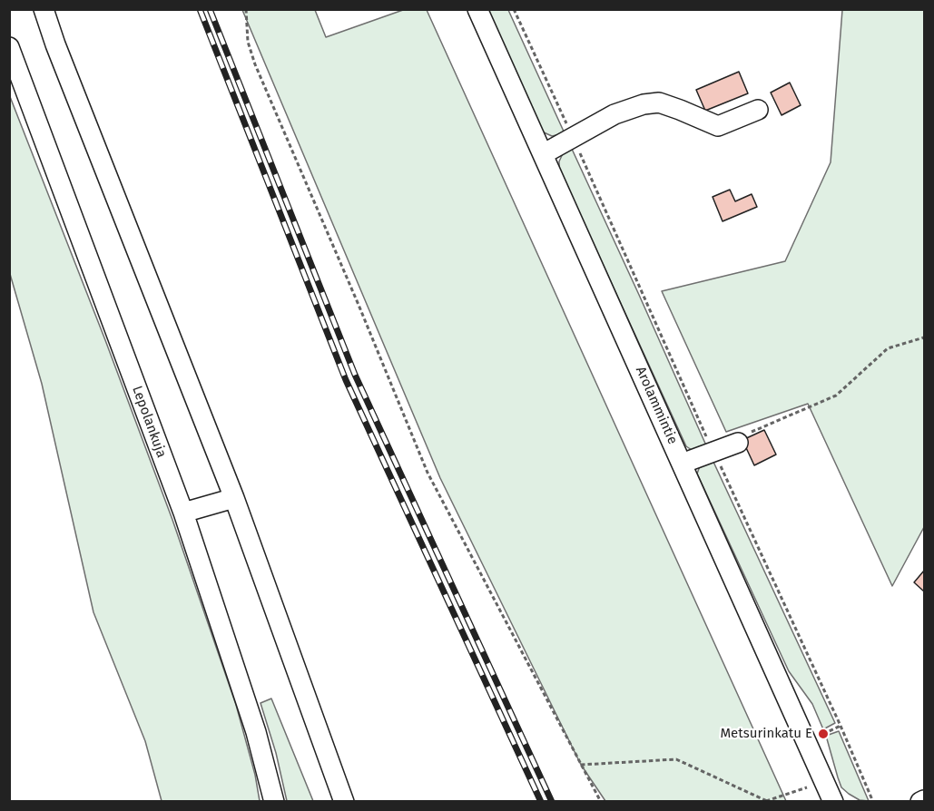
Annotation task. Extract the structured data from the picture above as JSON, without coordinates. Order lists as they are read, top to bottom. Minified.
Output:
{"streets":{"street":["Arolammintie","Lepolankuja"]},"places":["Metsurinkatu E"]}
